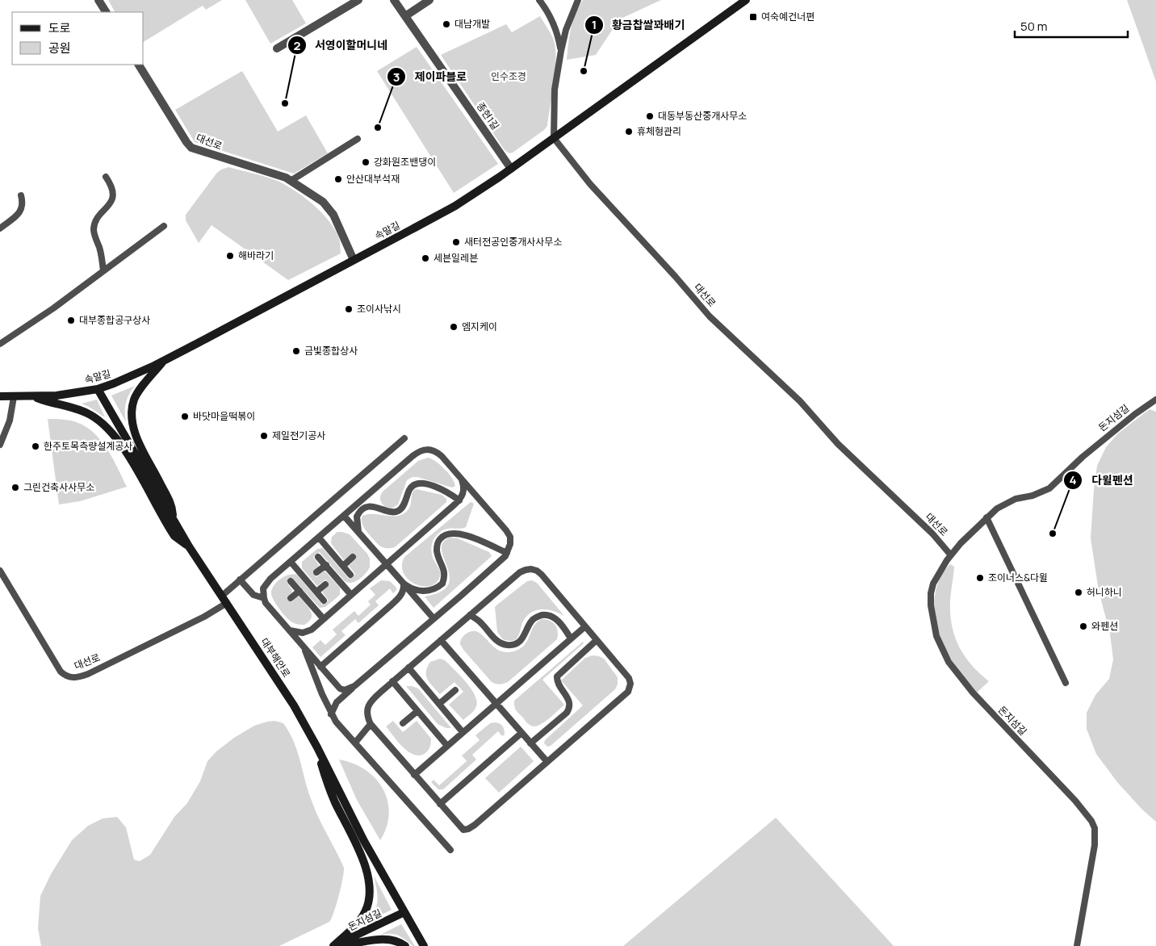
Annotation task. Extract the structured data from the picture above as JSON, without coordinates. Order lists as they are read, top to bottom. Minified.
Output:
{"streets":{"street":["종현1길","대선로","속말길","돈지섬길","대부해안로"]},"crossings":[["종현1길","속말길"],["대선로","속말길"],["대선로","돈지섬길"],["대선로","대부해안로"],["속말길","대부해안로"],["돈지섬길","대부해안로"]],"parks":["인수조경"],"places":{"transit":["여숙예건너편"],"other":["대남개발","황금찹쌀꽈배기","서영이할머니네","대동부동산중개사무소","제이파블로","휴체형관리","강화원조밴댕이","안산대부석재","새터전공인중개사사무소","해바라기","세븐일레븐","조이사낚시","대부종합공구상사","엠지케이","금빛종합상사","바닷마을떡볶이","제일전기공사","한주토목측량설계공사","그린건축사사무소","다윌펜션","조이너스&다윌","허니하니","와펜션"]},"legend":["도로","공원"],"scale_bar":"50 m"}
